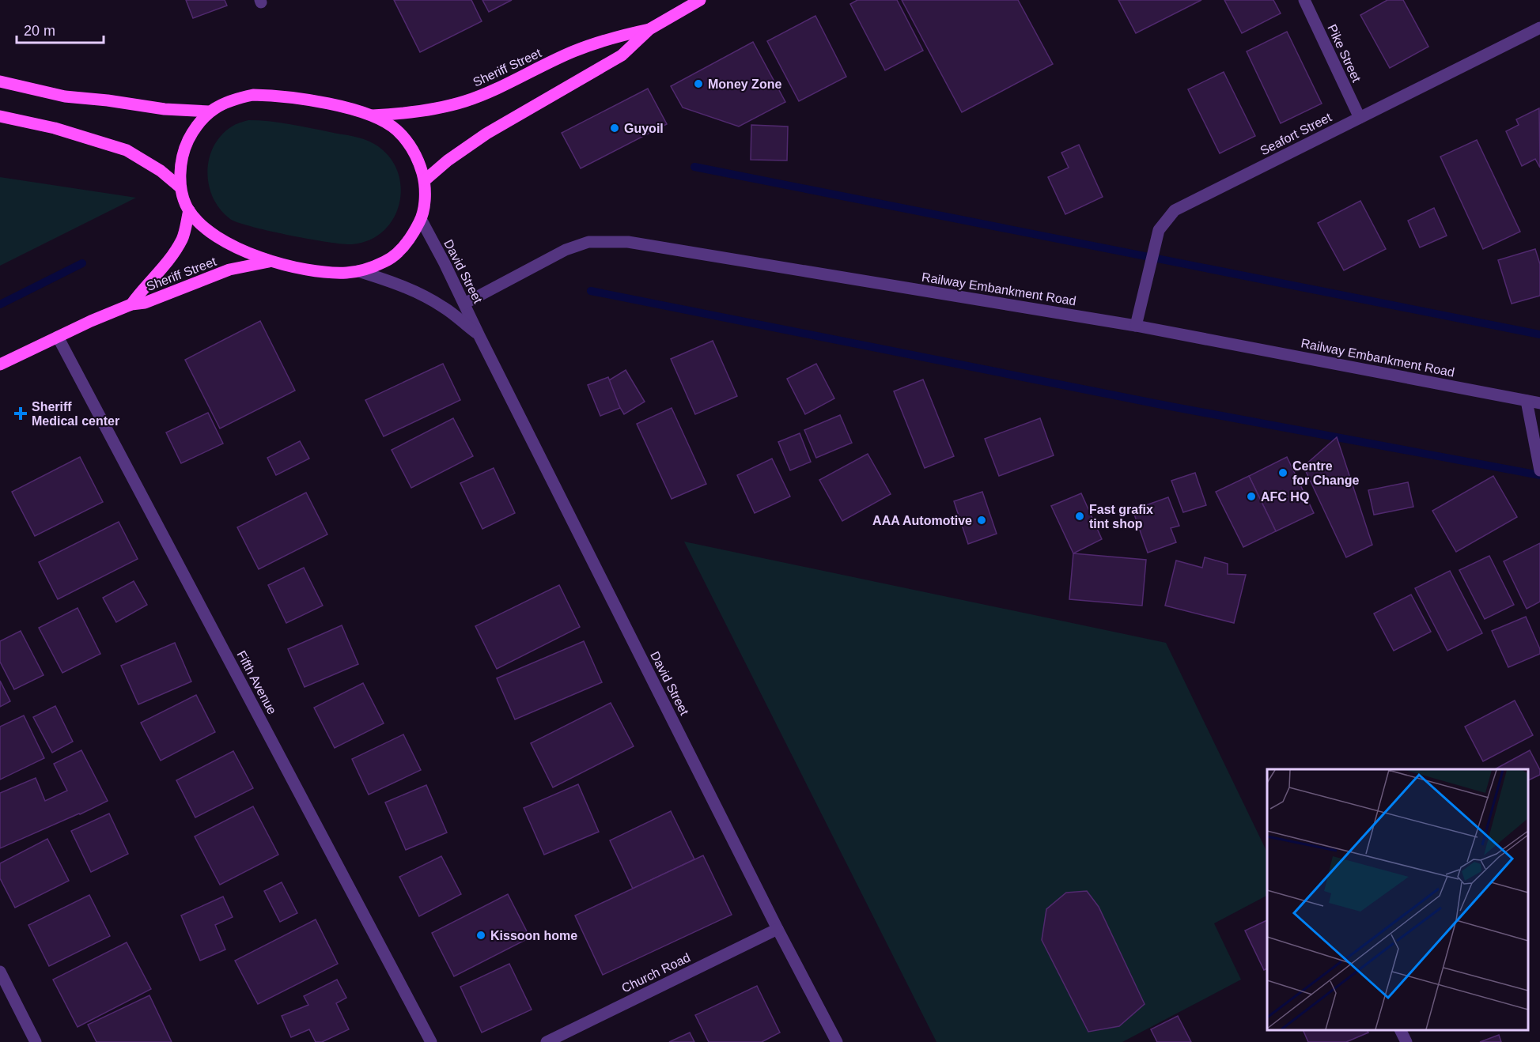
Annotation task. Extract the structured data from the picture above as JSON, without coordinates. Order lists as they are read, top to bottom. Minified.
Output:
{"streets":{"main road":["Sheriff Street"],"street":["Pike Street","Seafort Street","David Street","Railway Embankment Road","Fifth Avenue","Church Road"]},"crossings":[["Pike Street","Seafort Street"],["Sheriff Street","Fifth Avenue"],["Seafort Street","Railway Embankment Road"],["David Street","Railway Embankment Road"],["David Street","Church Road"]],"places":{"other":["Money Zone","Guyoil","Centre for Change","AFC HQ","Fast grafix tint shop","AAA Automotive","Kissoon home"],"health":["Sheriff Medical center"]},"scale_bar":"20 m"}
